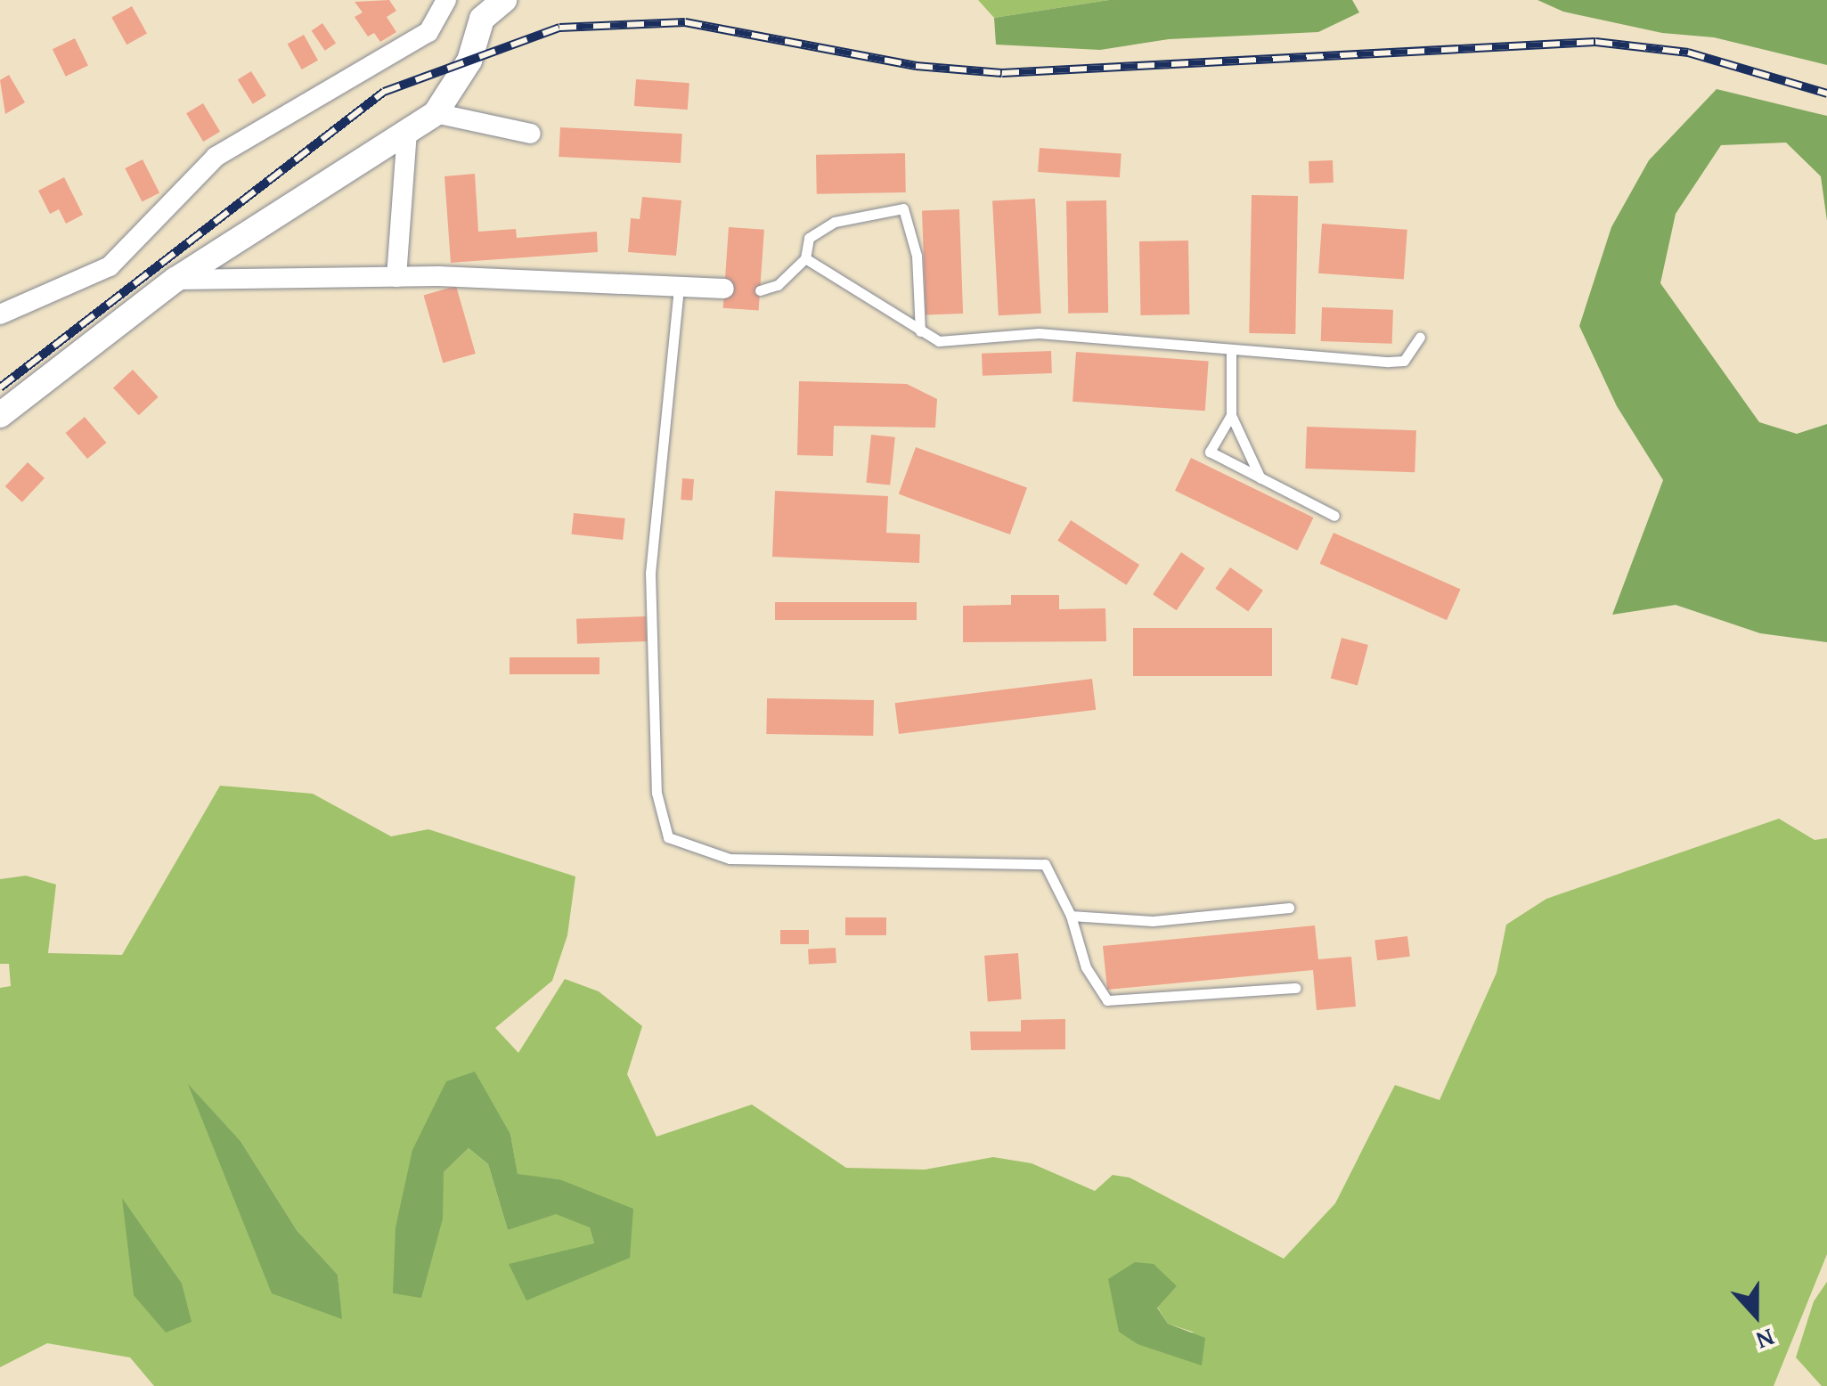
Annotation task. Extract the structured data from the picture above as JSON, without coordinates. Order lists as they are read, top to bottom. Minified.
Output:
{"north":"bottom"}
